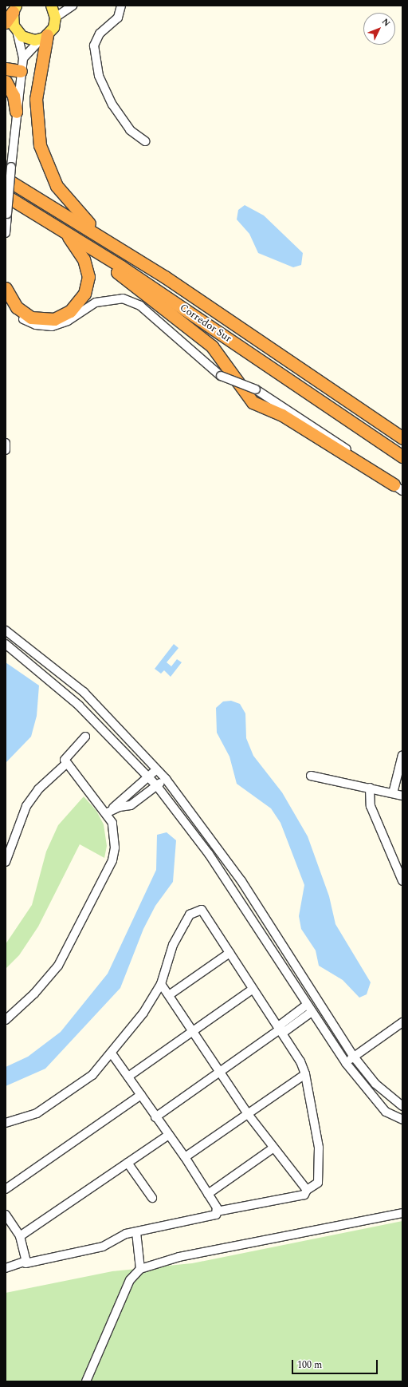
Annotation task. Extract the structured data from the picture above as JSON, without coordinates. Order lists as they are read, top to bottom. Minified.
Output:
{"streets":{"highway":["Corredor Sur"]},"scale_bar":"100 m","north":"top right"}
